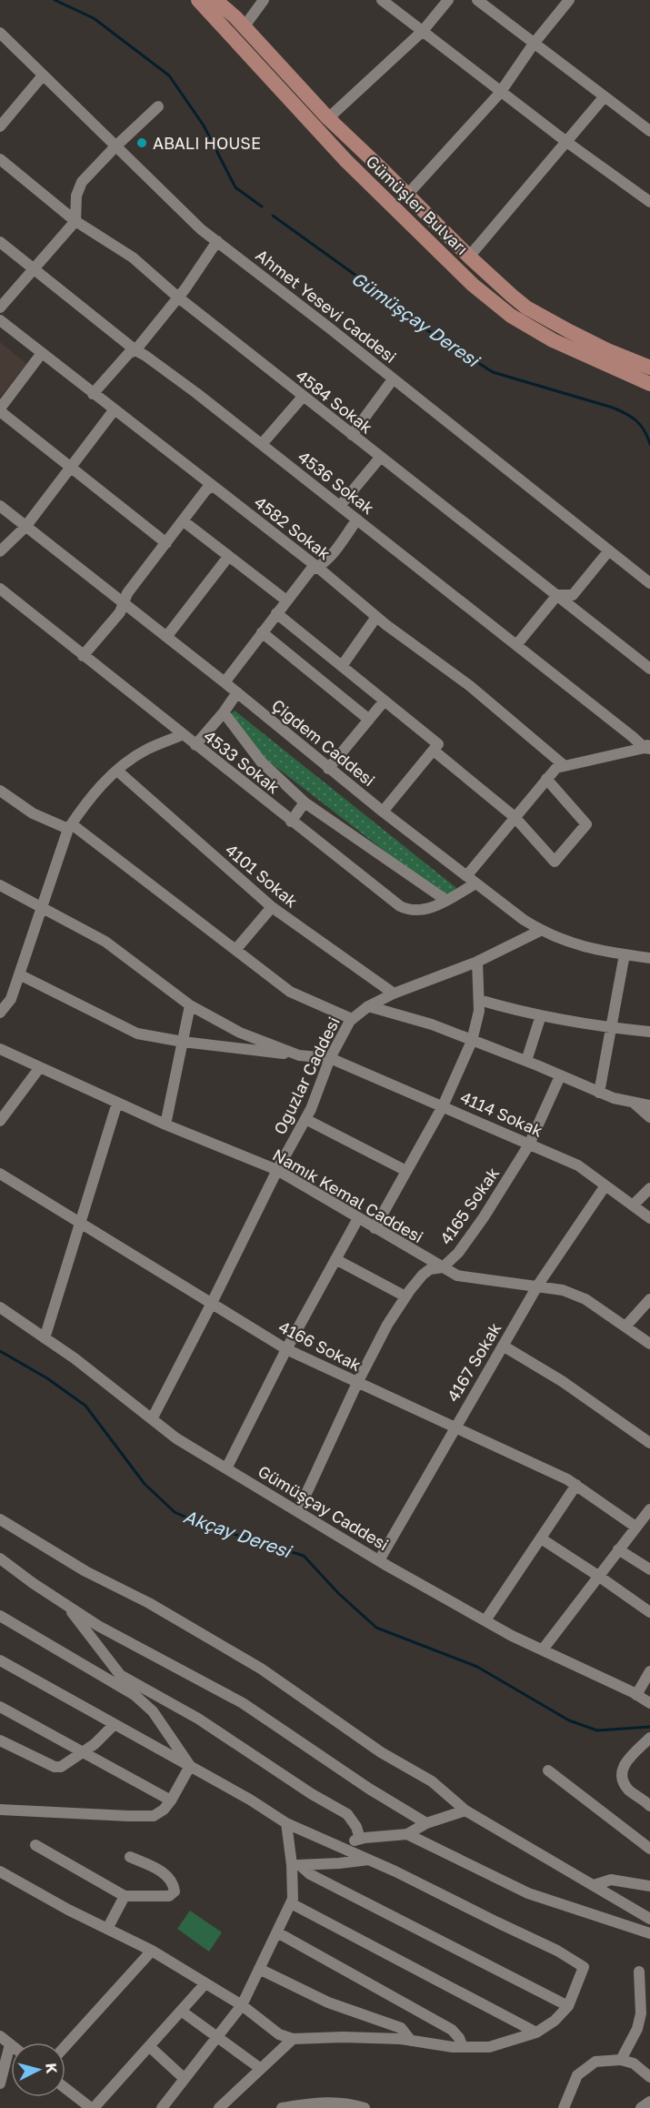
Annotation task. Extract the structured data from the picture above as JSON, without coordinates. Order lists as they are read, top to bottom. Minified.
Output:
{"streets":{"main road":["Gümüşler Bulvarı"],"street":["Ahmet Yesevi Caddesi","4584 Sokak","4536 Sokak","4582 Sokak","Çiğdem Caddesi","4533 Sokak","4101 Sokak","Oğuzlar Caddesi","4114 Sokak","Namık Kemal Caddesi","4165 Sokak","4166 Sokak","4167 Sokak","Gümüşçay Caddesi"]},"crossings":[["Çiğdem Caddesi","4533 Sokak"],["Çiğdem Caddesi","Oğuzlar Caddesi"],["4101 Sokak","Oğuzlar Caddesi"],["Oğuzlar Caddesi","4114 Sokak"],["Oğuzlar Caddesi","Namık Kemal Caddesi"],["Oğuzlar Caddesi","4166 Sokak"],["Oğuzlar Caddesi","Gümüşçay Caddesi"],["4114 Sokak","4165 Sokak"],["4114 Sokak","4167 Sokak"],["Namık Kemal Caddesi","4165 Sokak"],["Namık Kemal Caddesi","4167 Sokak"],["4165 Sokak","4166 Sokak"],["4165 Sokak","Gümüşçay Caddesi"],["4166 Sokak","4167 Sokak"],["4167 Sokak","Gümüşçay Caddesi"]],"water":["Gümüşçay Deresi","Akçay Deresi"],"places":["ABALI HOUSE"],"north":"right"}
